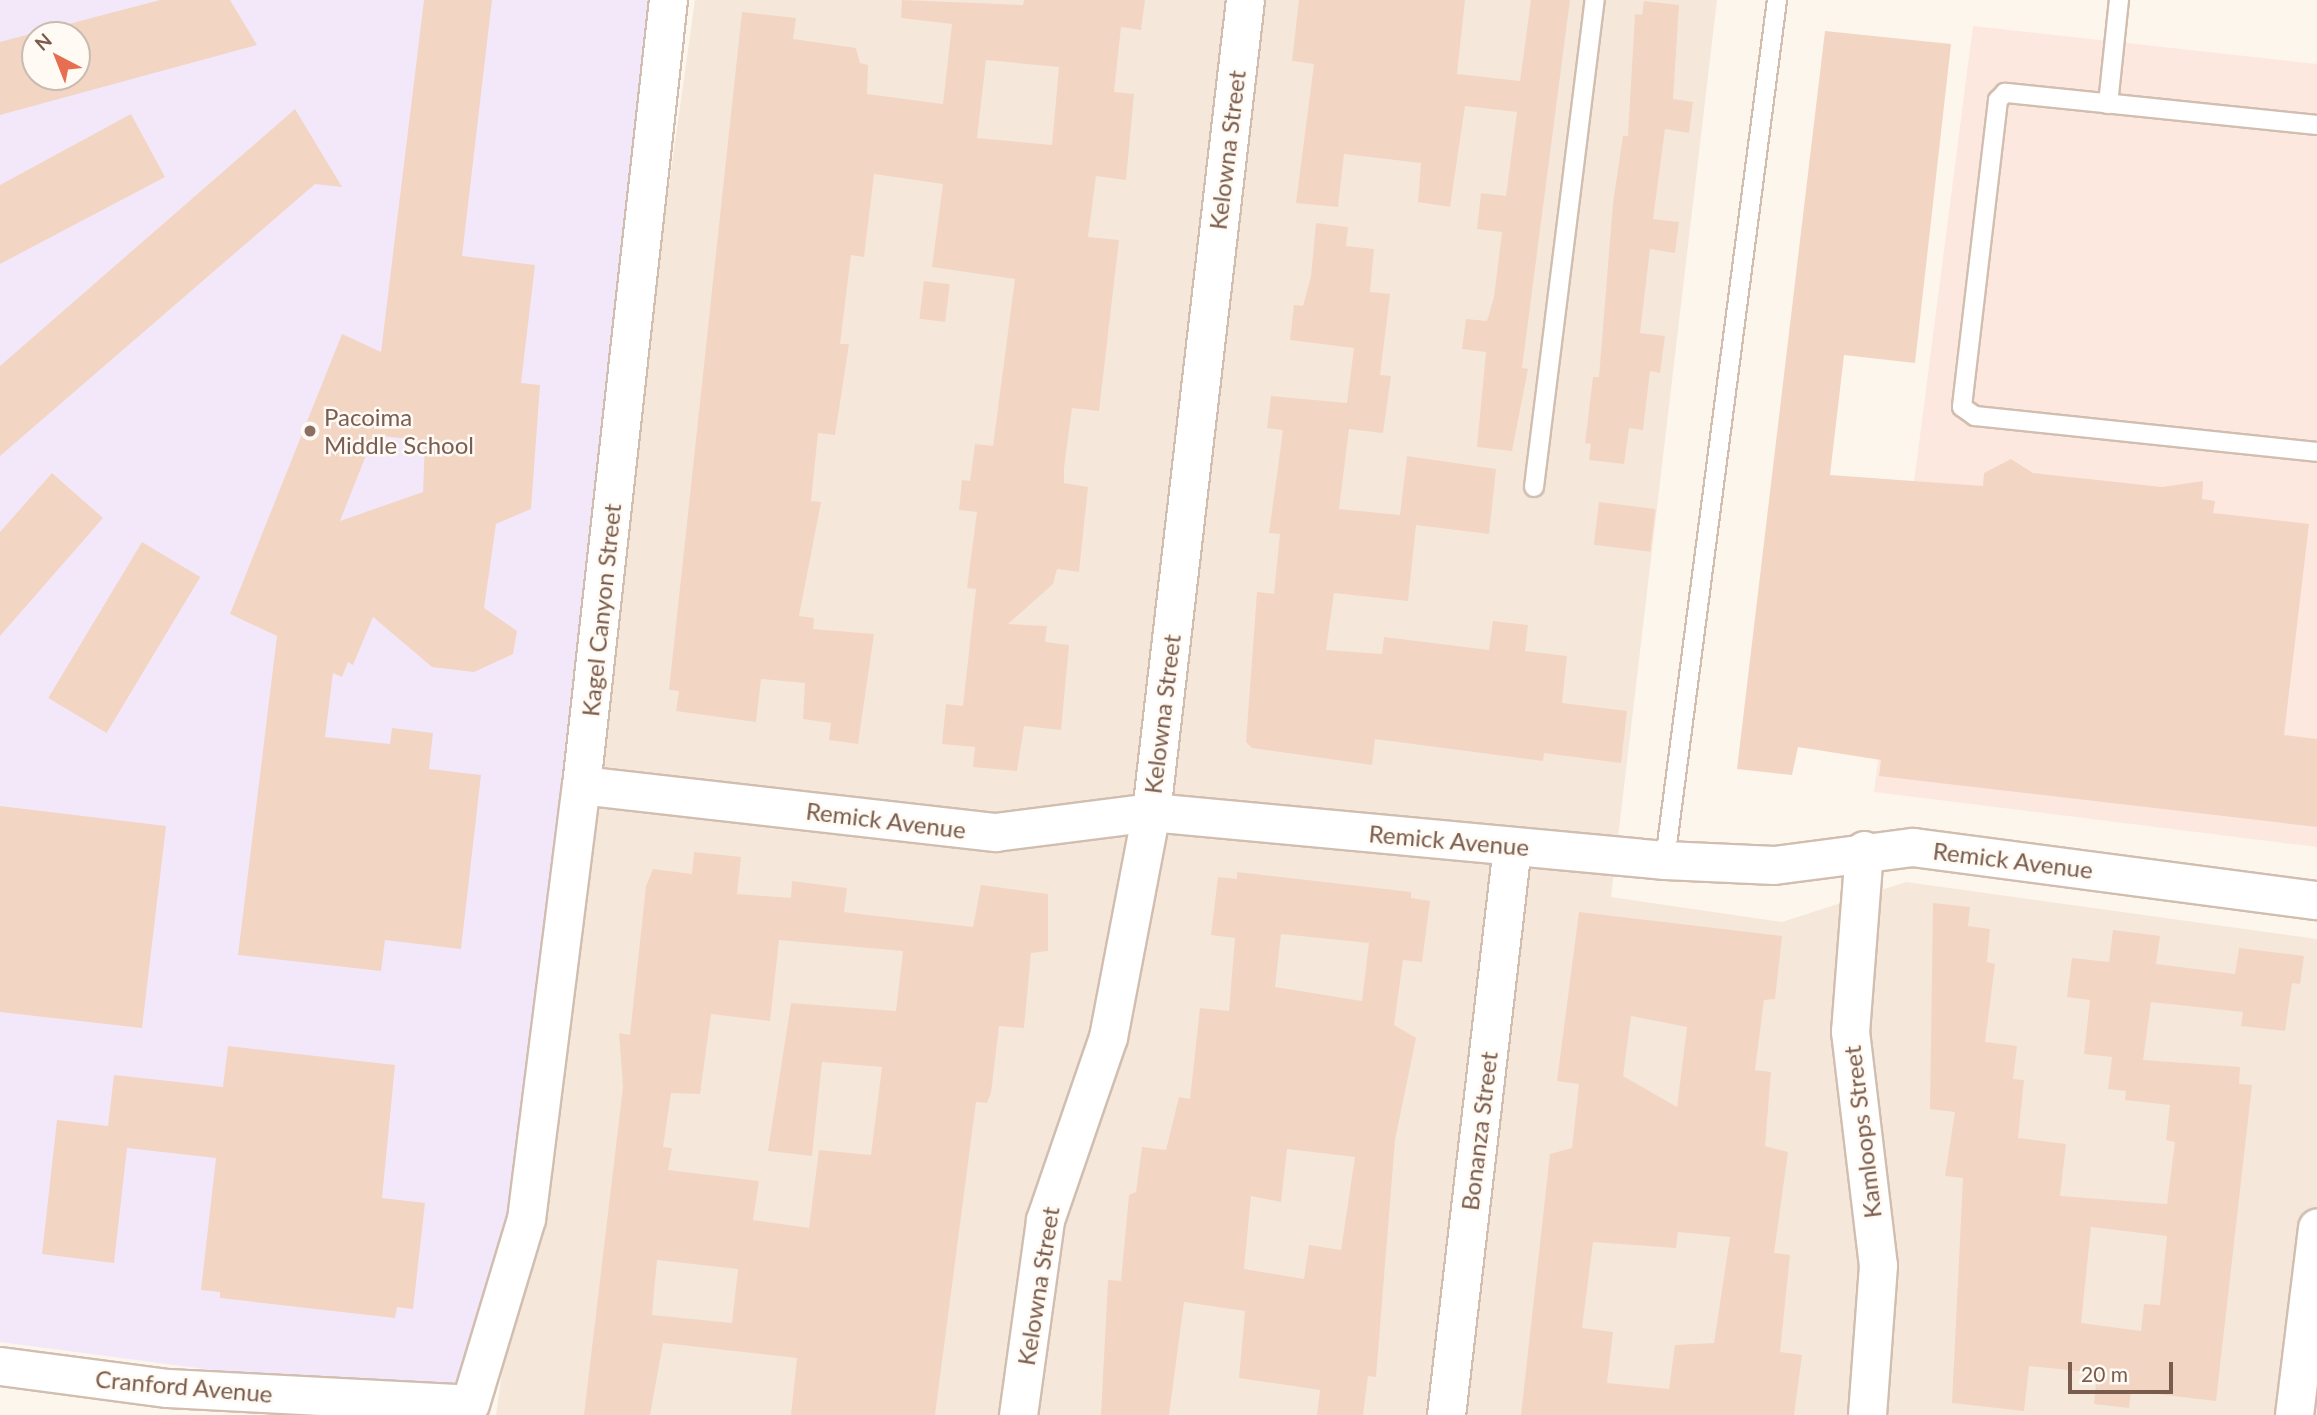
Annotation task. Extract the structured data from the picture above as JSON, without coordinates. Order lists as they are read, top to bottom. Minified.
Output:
{"streets":{"street":["Kelowna Street","Kagel Canyon Street","Remick Avenue","Bonanza Street","Kamloops Street","Cranford Avenue"]},"crossings":[["Kelowna Street","Remick Avenue"],["Kagel Canyon Street","Remick Avenue"],["Kagel Canyon Street","Cranford Avenue"],["Remick Avenue","Bonanza Street"],["Remick Avenue","Kamloops Street"]],"places":["Pacoima Middle School"],"scale_bar":"20 m","north":"top left"}
